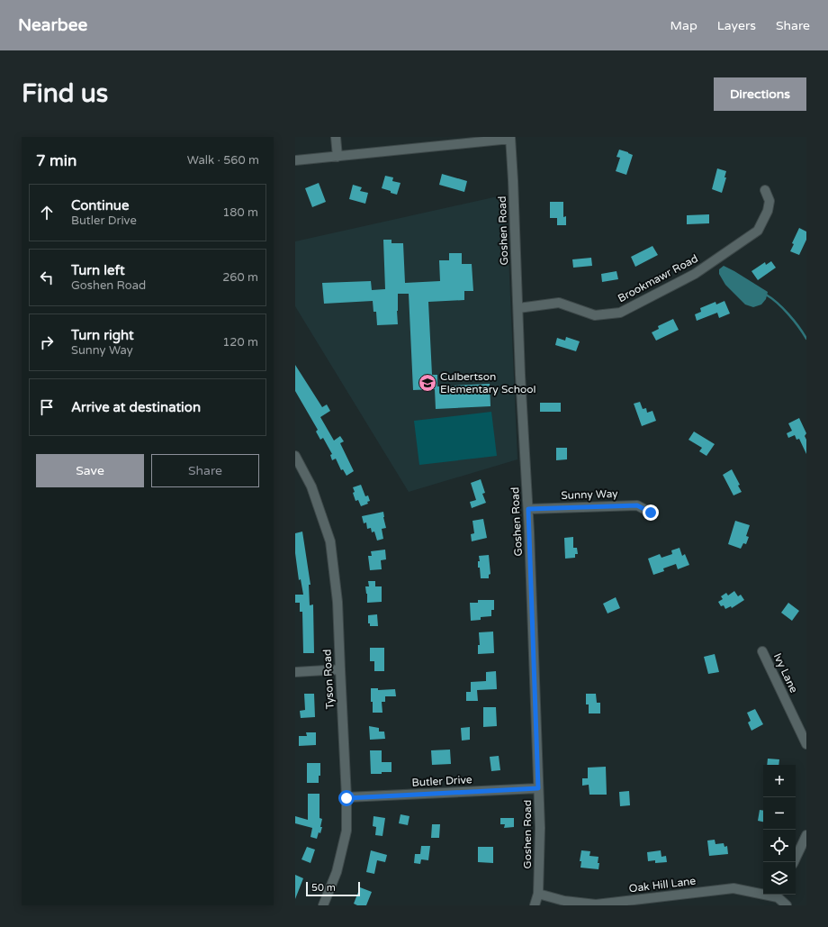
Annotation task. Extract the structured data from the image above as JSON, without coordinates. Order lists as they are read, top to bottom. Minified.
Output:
{"streets":{"street":["Goshen Road","Brookmawr Road","Sunny Way","Ivy Lane","Tyson Road","Butler Drive","Oak Hill Lane"]},"crossings":[["Goshen Road","Brookmawr Road"],["Goshen Road","Sunny Way"],["Goshen Road","Butler Drive"],["Goshen Road","Oak Hill Lane"],["Tyson Road","Butler Drive"]],"places":{"school or university":["Culbertson Elementary School"]},"scale_bar":"50 m","page":{"header":"Nearbee","nav":["Map","Layers","Share"],"buttons":["Directions",["Save","Share"]],"title":"Find us","heading":["7 min","Walk · 560 m"],"list":[["Continue","Butler Drive","180 m"],["Turn left","Goshen Road","260 m"],["Turn right","Sunny Way","120 m"],"Arrive at destination"],"map_buttons":["+","−"],"scale":"50 m"}}
